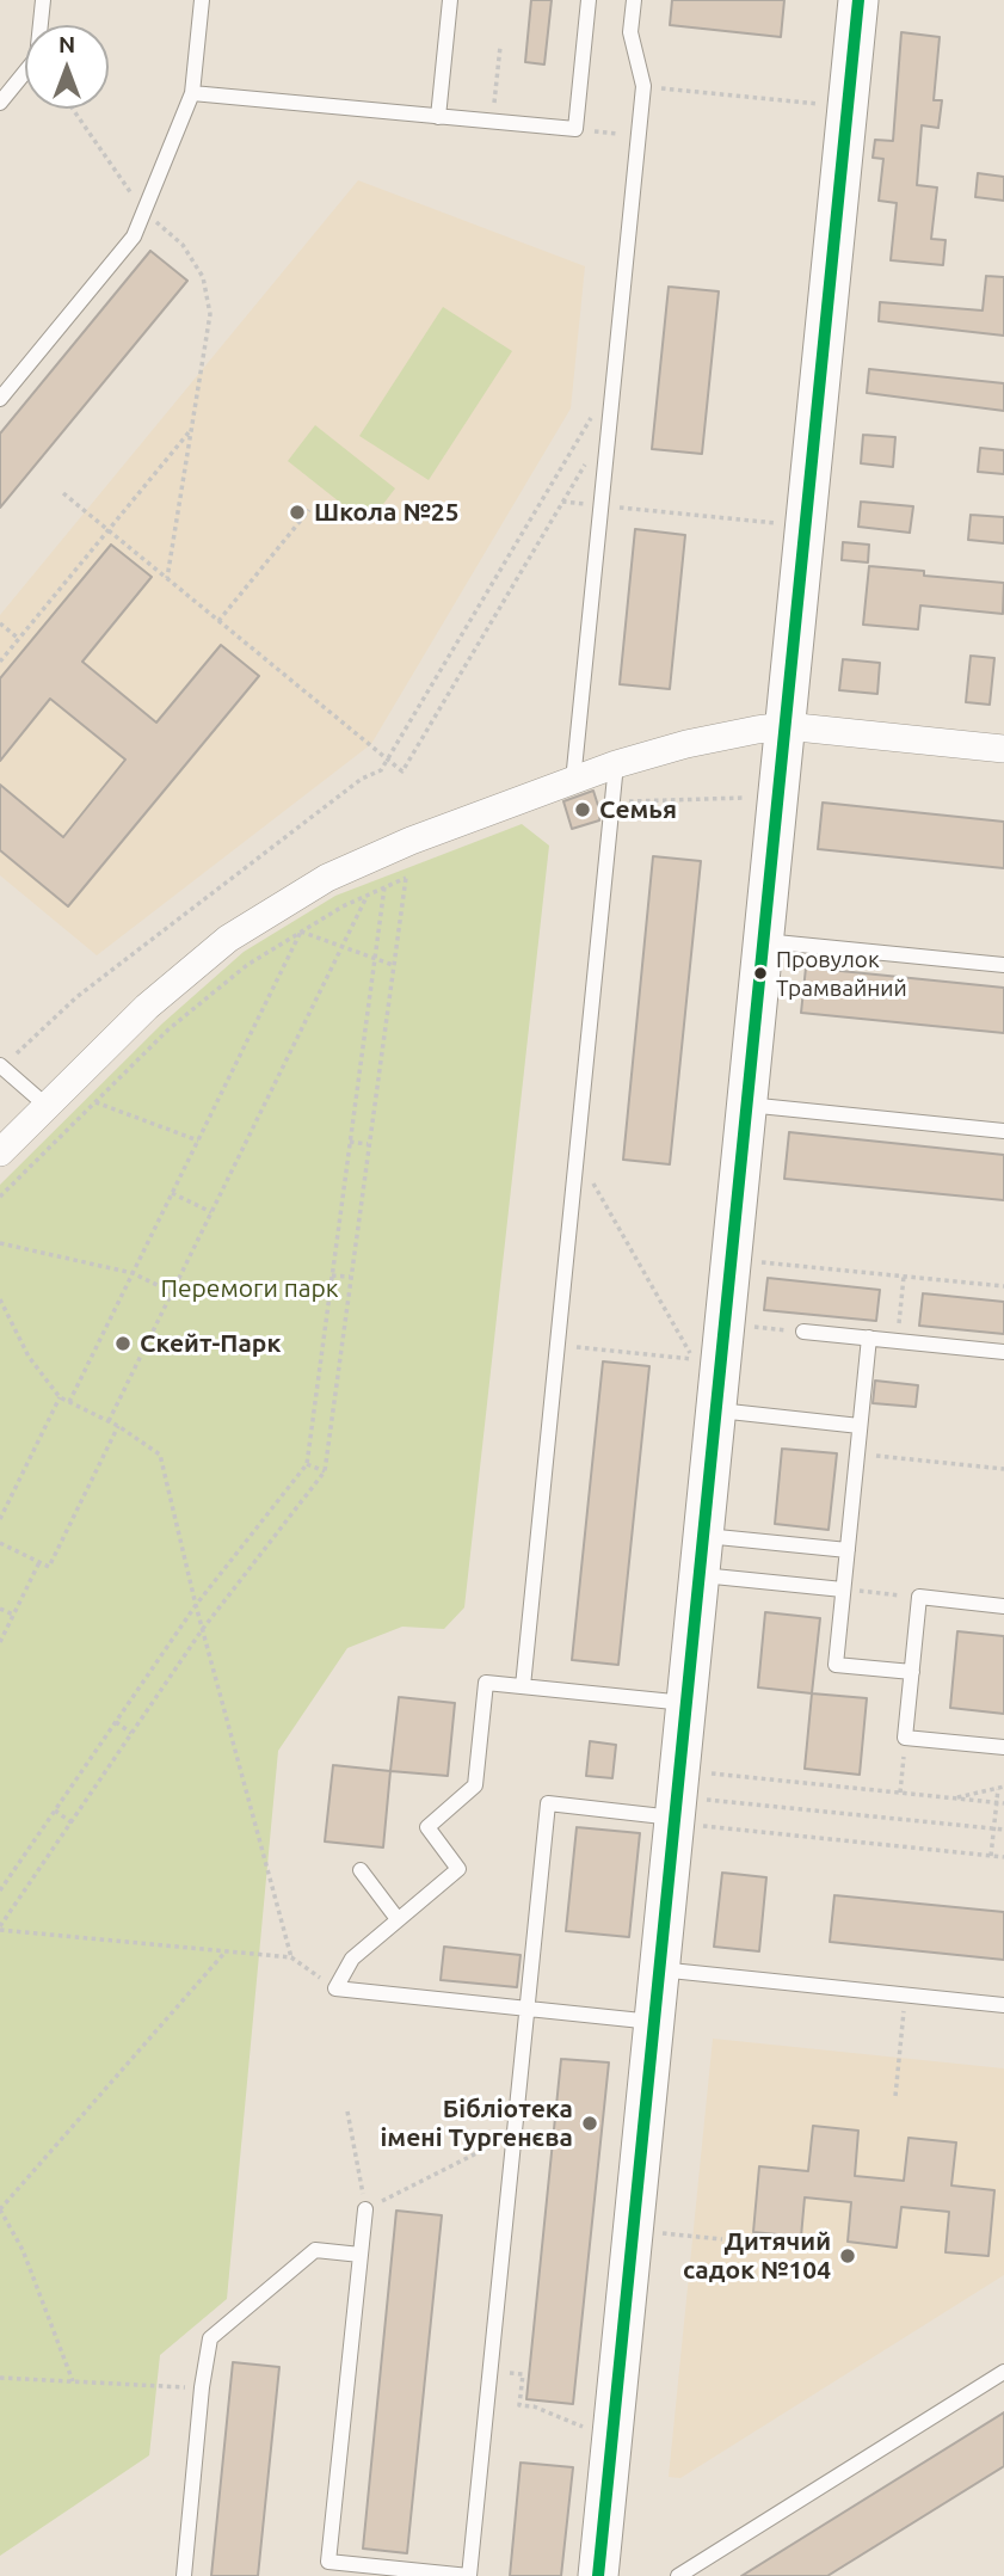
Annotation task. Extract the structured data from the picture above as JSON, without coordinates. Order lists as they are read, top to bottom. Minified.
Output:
{"parks":["Перемоги парк"],"places":["Школа №25","Семья","Провулок Трамвайний","Скейт-Парк","Бібліотека імені Тургенєва","Дитячий садок №104"],"north":"top"}
